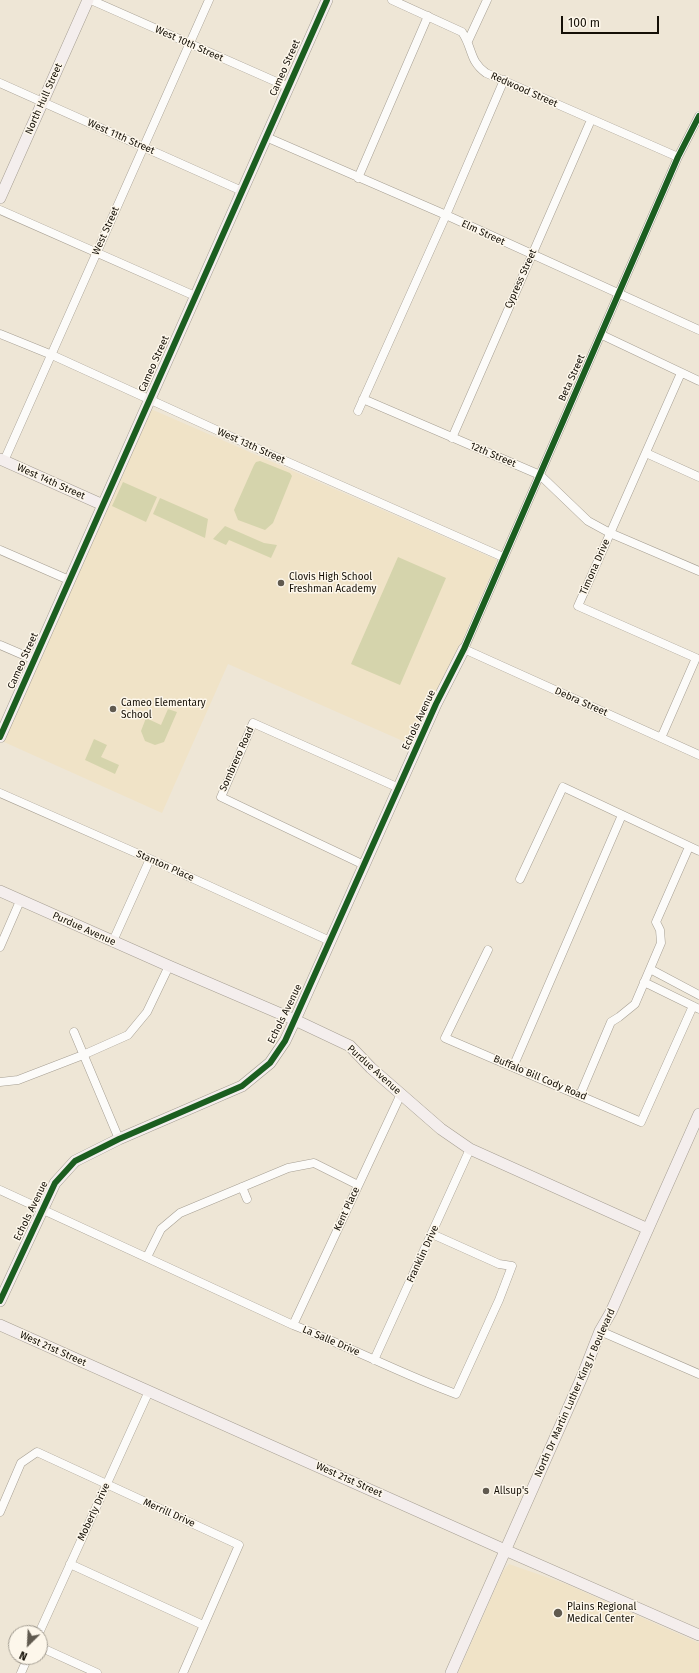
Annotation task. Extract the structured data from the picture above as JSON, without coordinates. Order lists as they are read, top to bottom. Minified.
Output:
{"streets":{"street":["West 10th Street","Cameo Street","Redwood Street","North Hull Street","West 11th Street","West Street","Elm Street","Cypress Street","Beta Street","West 13th Street","12th Street","West 14th Street","Timona Drive","Debra Street","Echols Avenue","Sombrero Road","Stanton Place","Purdue Avenue","Buffalo Bill Cody Road","Kent Place","Franklin Drive","La Salle Drive","West 21st Street","North Dr Martin Luther King Jr Boulevard","Moberly Drive","Merrill Drive"]},"crossings":[["West 10th Street","Cameo Street"],["West 10th Street","North Hull Street"],["West 10th Street","West Street"],["Cameo Street","West 11th Street"],["Cameo Street","Elm Street"],["Cameo Street","West 13th Street"],["Cameo Street","West 14th Street"],["Redwood Street","Cypress Street"],["Redwood Street","Beta Street"],["North Hull Street","West 11th Street"],["West 11th Street","West Street"],["West Street","West 13th Street"],["West Street","West 14th Street"],["Elm Street","Cypress Street"],["Elm Street","Beta Street"],["Cypress Street","12th Street"],["Beta Street","West 13th Street"],["Beta Street","12th Street"],["Beta Street","Debra Street"],["Beta Street","Echols Avenue"],["12th Street","Timona Drive"],["Timona Drive","Debra Street"],["Debra Street","Echols Avenue"],["Echols Avenue","Sombrero Road"],["Echols Avenue","Stanton Place"],["Echols Avenue","Purdue Avenue"],["Echols Avenue","La Salle Drive"],["Purdue Avenue","Kent Place"],["Purdue Avenue","Franklin Drive"],["Purdue Avenue","North Dr Martin Luther King Jr Boulevard"],["Kent Place","La Salle Drive"],["Franklin Drive","La Salle Drive"],["West 21st Street","North Dr Martin Luther King Jr Boulevard"],["West 21st Street","Moberly Drive"],["Moberly Drive","Merrill Drive"]],"places":["Clovis High School Freshman Academy","Cameo Elementary School","Allsup's","Plains Regional Medical Center"],"scale_bar":"100 m","north":"bottom left"}
